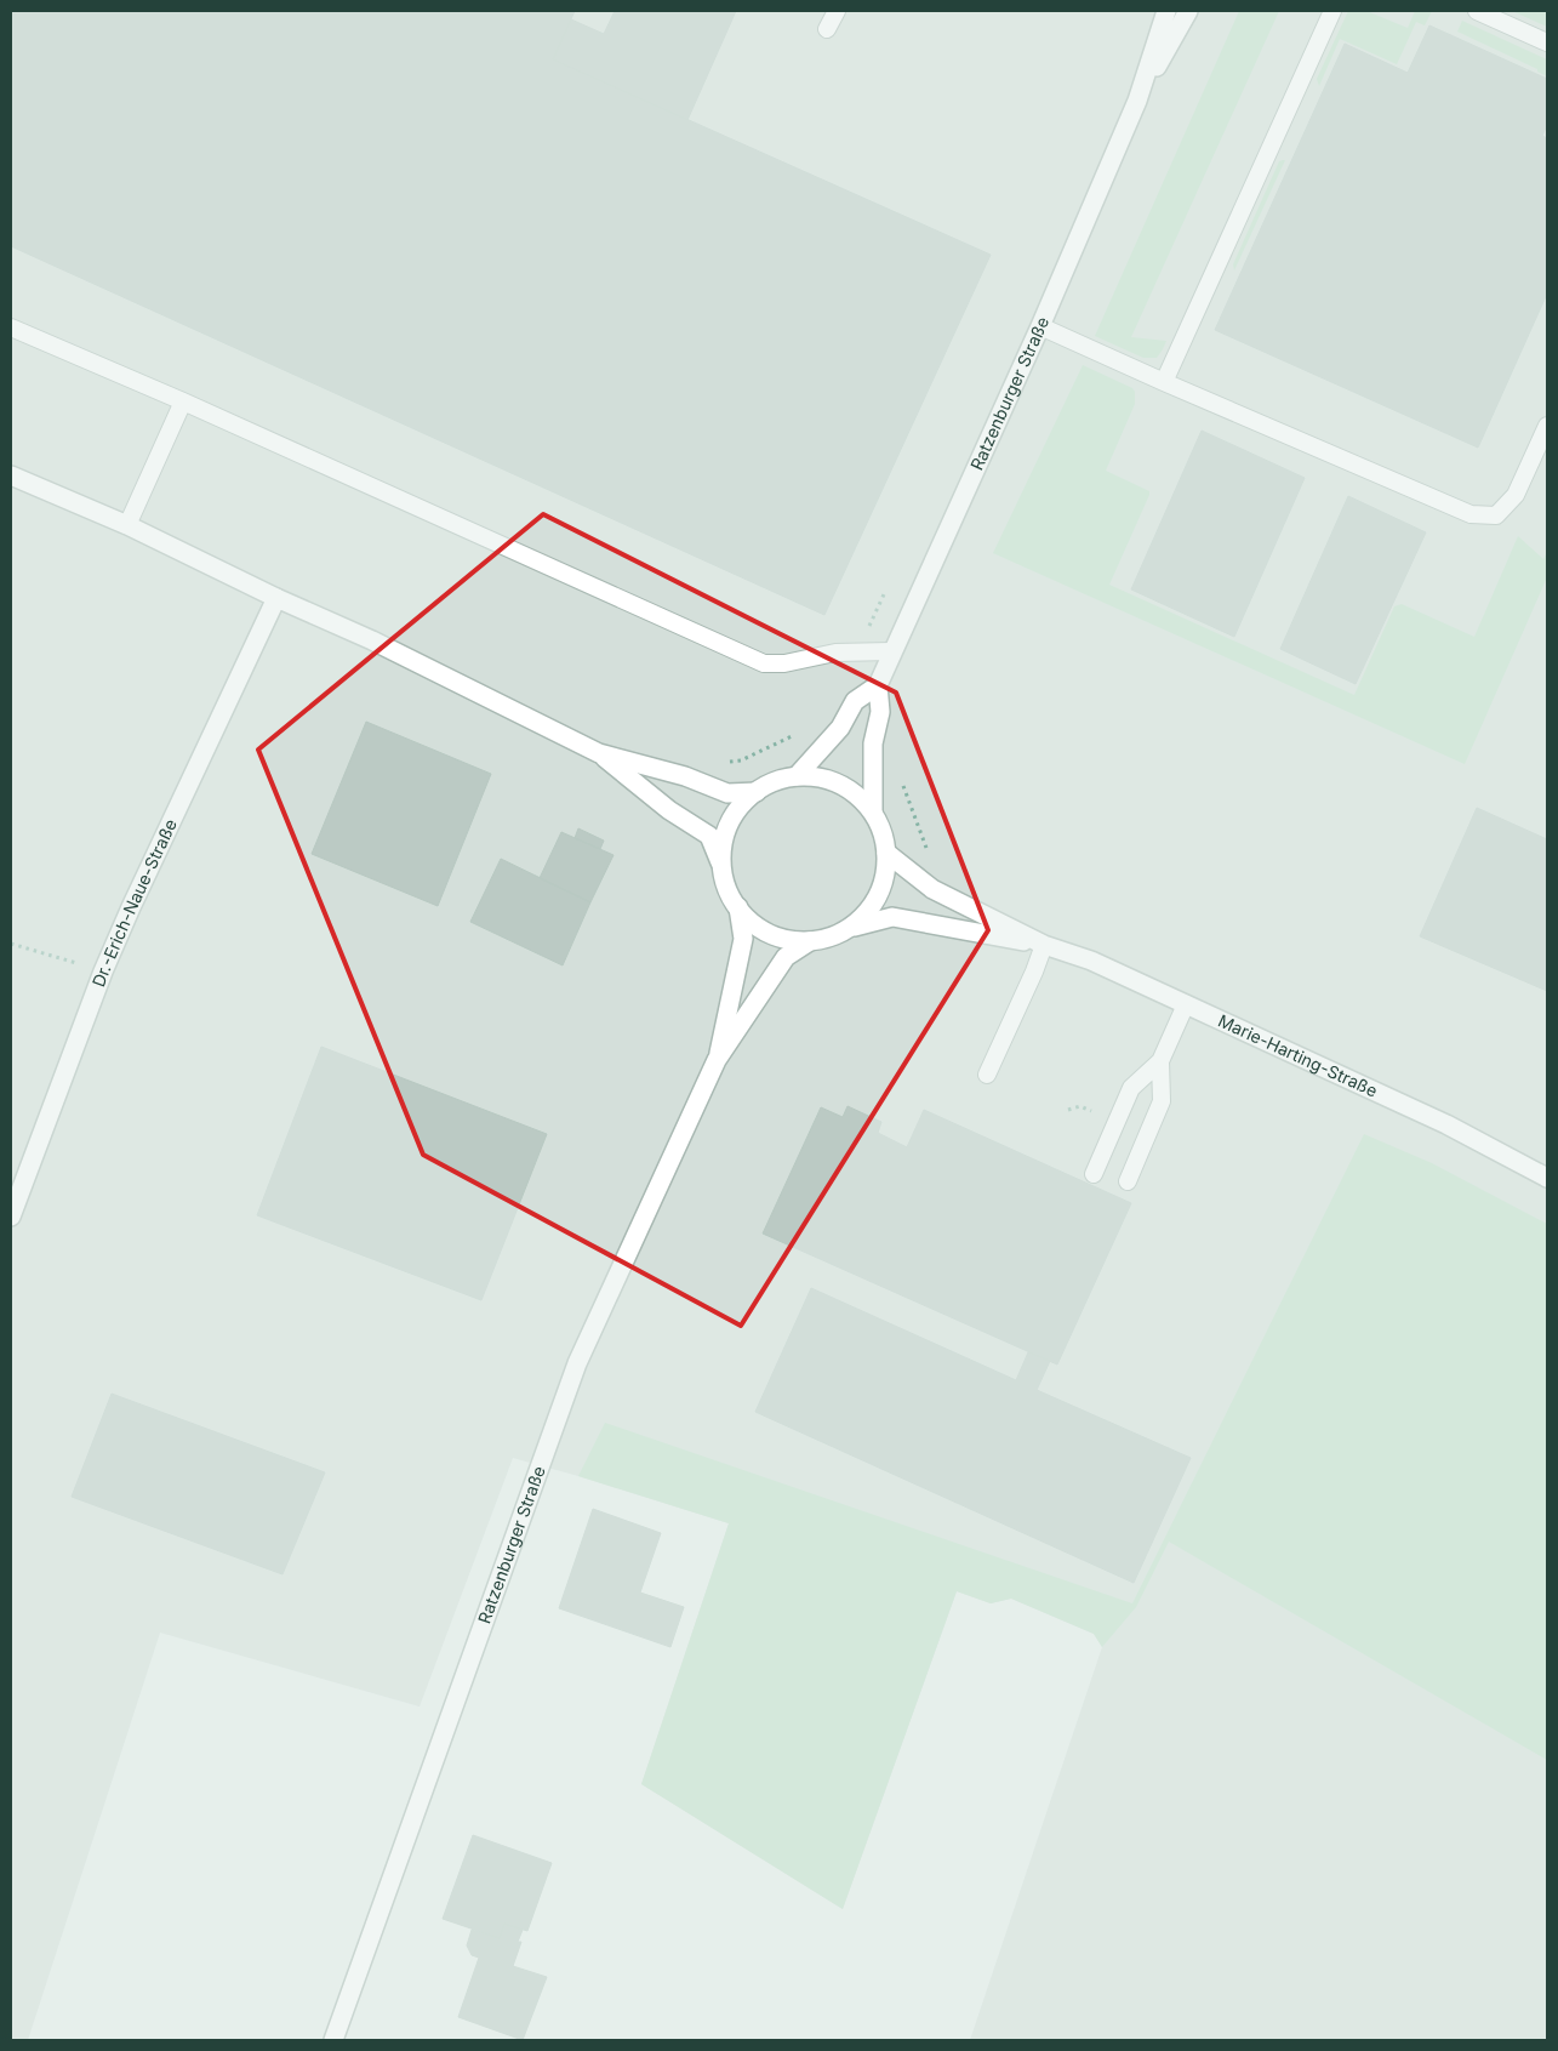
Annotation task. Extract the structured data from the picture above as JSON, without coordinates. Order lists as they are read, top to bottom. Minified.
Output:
{"streets":{"street":["Ratzenburger Straße","Dr.-Erich-Naue-Straße","Marie-Harting-Straße"]}}
